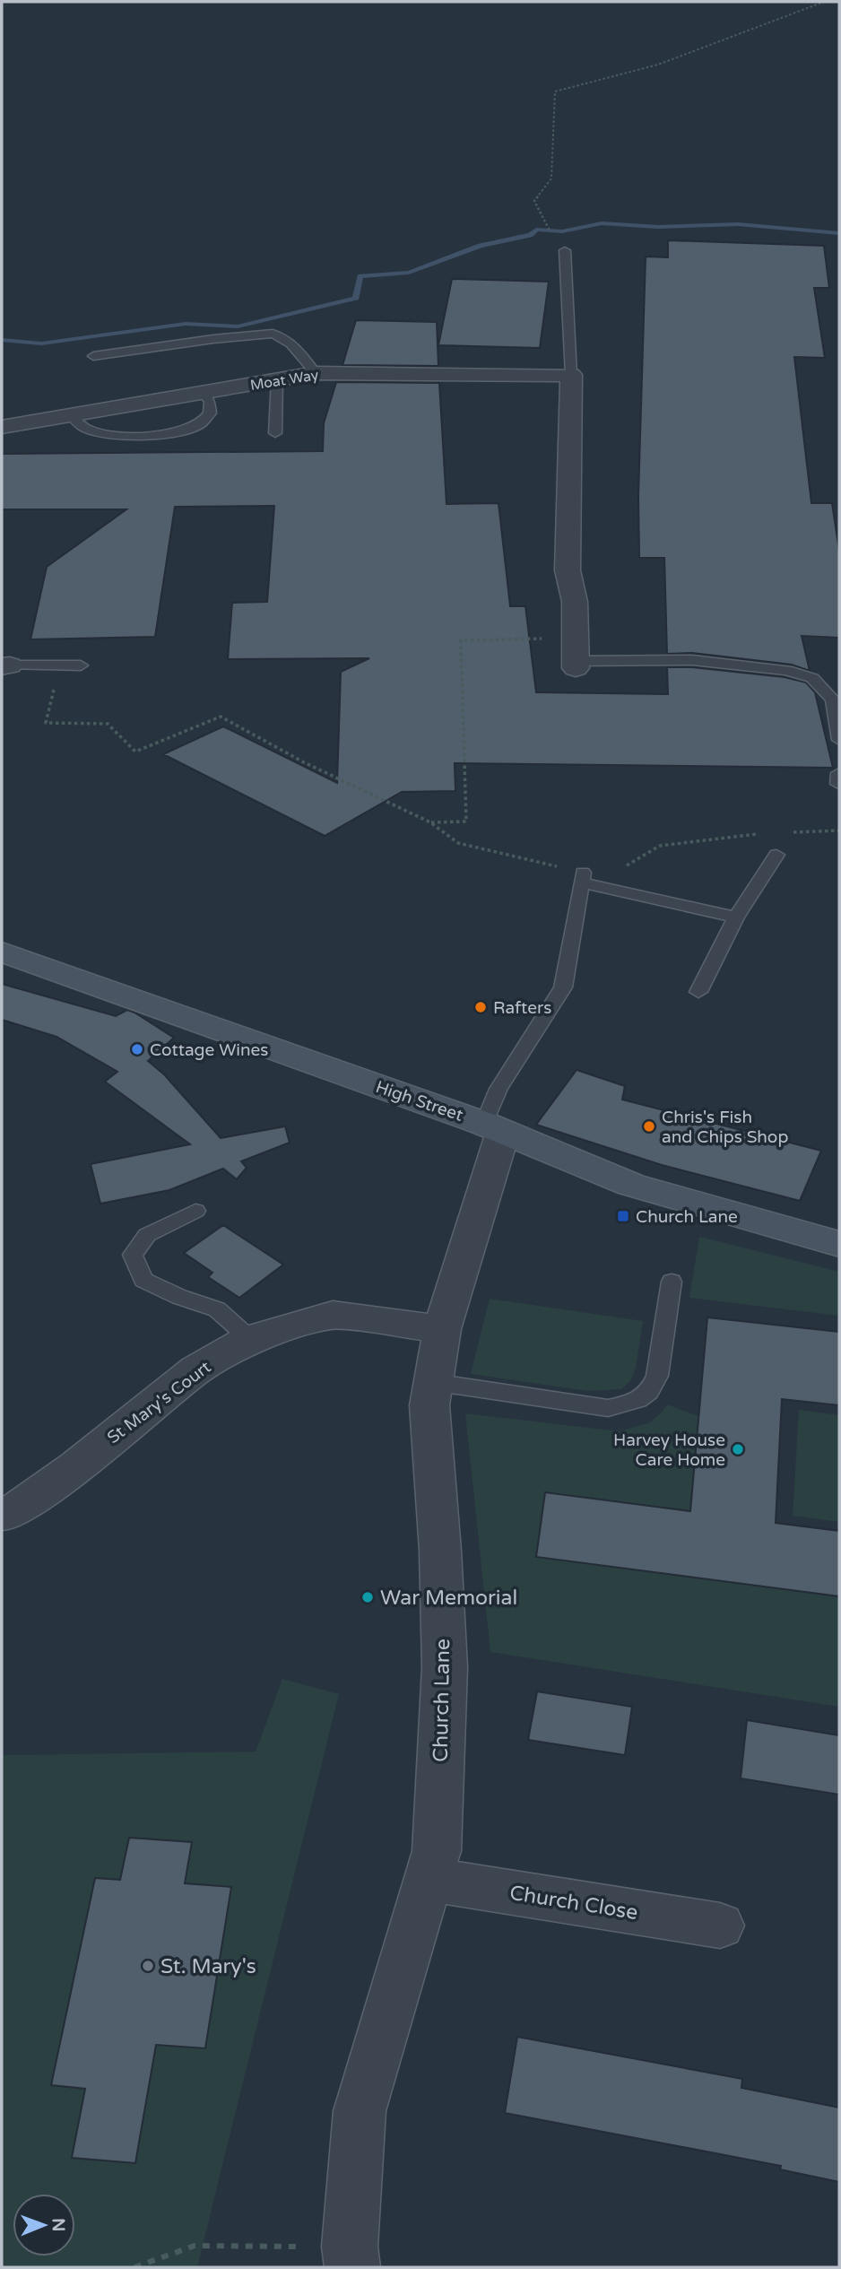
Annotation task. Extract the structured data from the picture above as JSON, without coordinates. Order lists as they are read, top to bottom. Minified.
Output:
{"streets":{"street":["Moat Way","High Street","St Mary's Court","Church Lane","Church Close"]},"crossings":[["High Street","Church Lane"],["St Mary's Court","Church Lane"],["Church Lane","Church Close"]],"places":{"other":["Rafters","Cottage Wines","Chris's Fish and Chips Shop","Harvey House Care Home","War Memorial","St. Mary's"],"transit":["Church Lane"]},"north":"right"}
